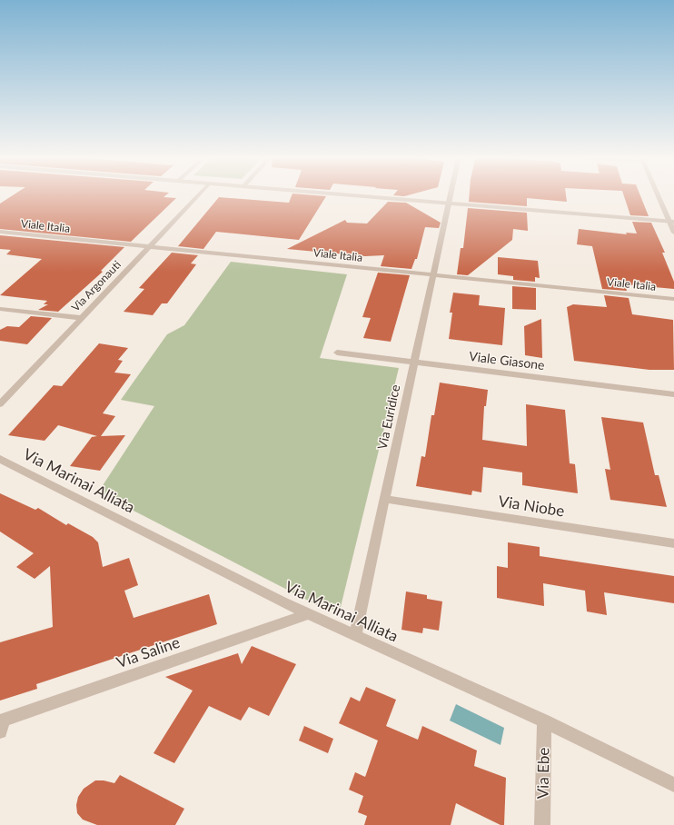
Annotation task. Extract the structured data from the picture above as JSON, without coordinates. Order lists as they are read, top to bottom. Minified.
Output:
{"streets":{"street":["Viale Italia","Via Argonauti","Viale Giasone","Via Euridice","Via Marinai Alliata","Via Niobe","Via Saline","Via Ebe"]},"crossings":[["Viale Italia","Via Argonauti"],["Viale Italia","Via Euridice"],["Viale Giasone","Via Euridice"],["Via Euridice","Via Marinai Alliata"],["Via Euridice","Via Niobe"],["Via Marinai Alliata","Via Saline"],["Via Marinai Alliata","Via Ebe"]]}
